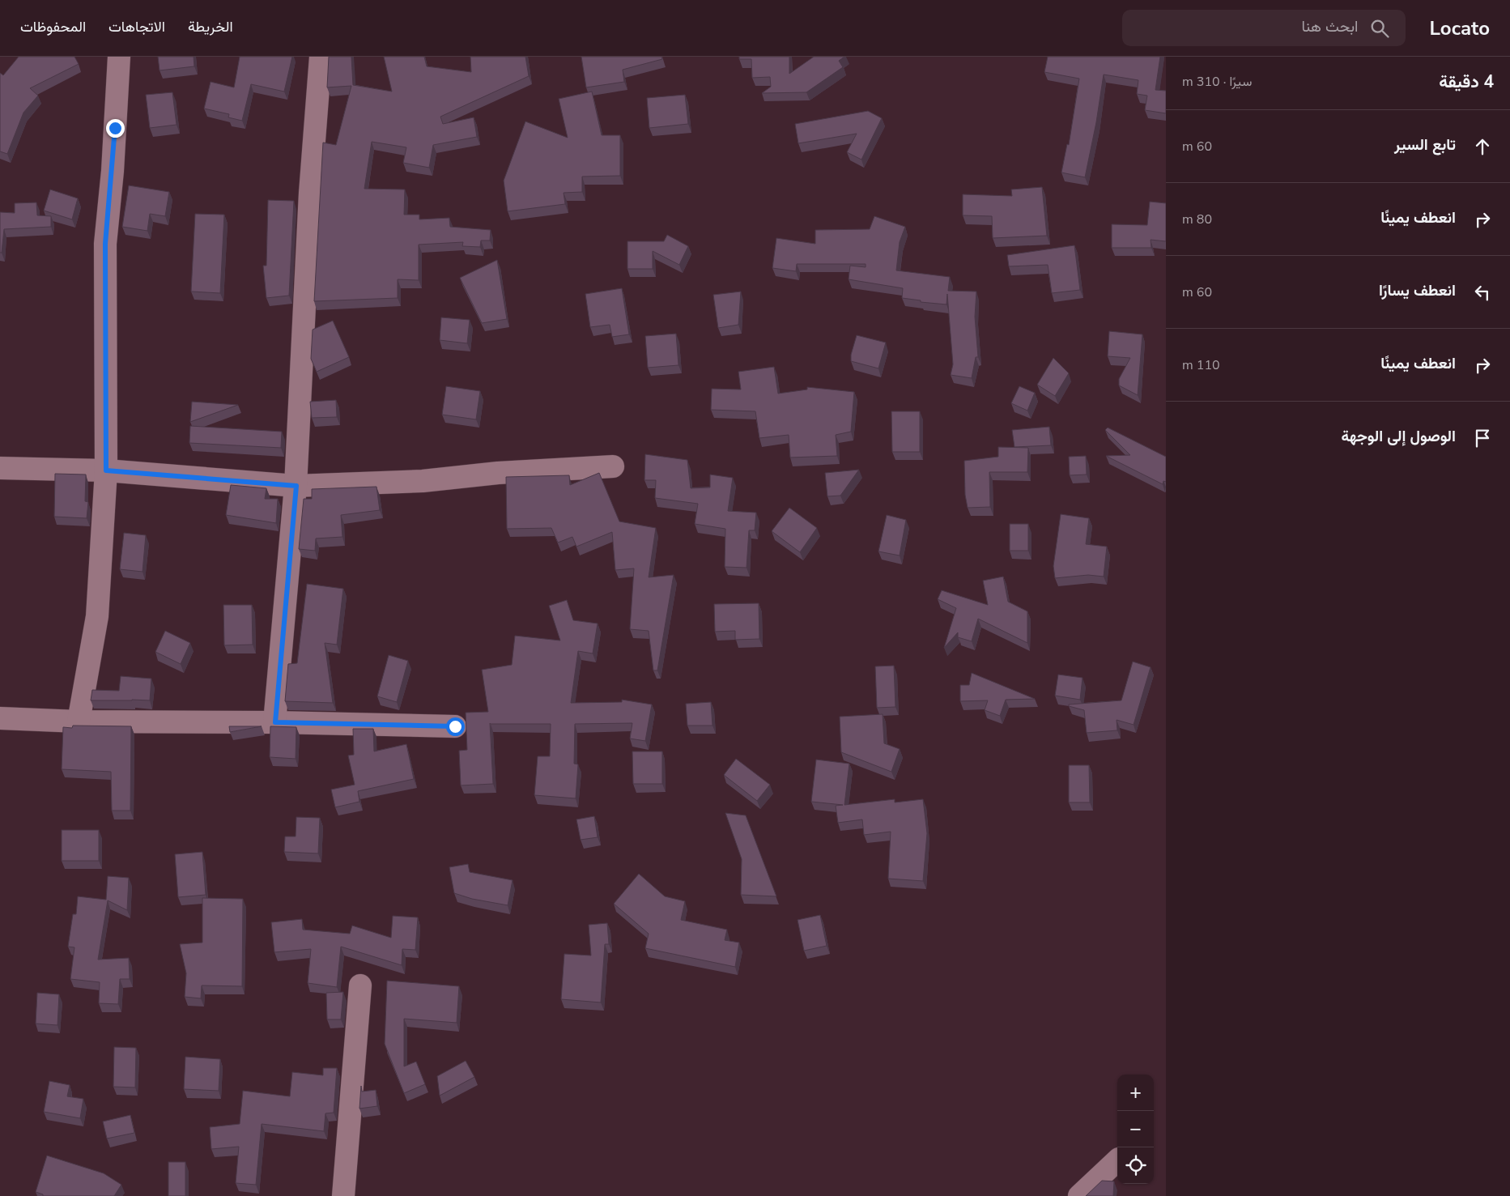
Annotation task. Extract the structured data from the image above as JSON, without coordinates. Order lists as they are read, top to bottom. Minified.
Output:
{"page":{"header":"Locato","search":"ابحث هنا","nav":["الخريطة","الاتجاهات","المحفوظات"],"heading":["4 دقيقة","سيرًا · 310 m"],"list":[["تابع السير","60 m"],["انعطف يمينًا","80 m"],["انعطف يسارًا","60 m"],["انعطف يمينًا","110 m"],"الوصول إلى الوجهة"],"map_buttons":["+","−"]}}
